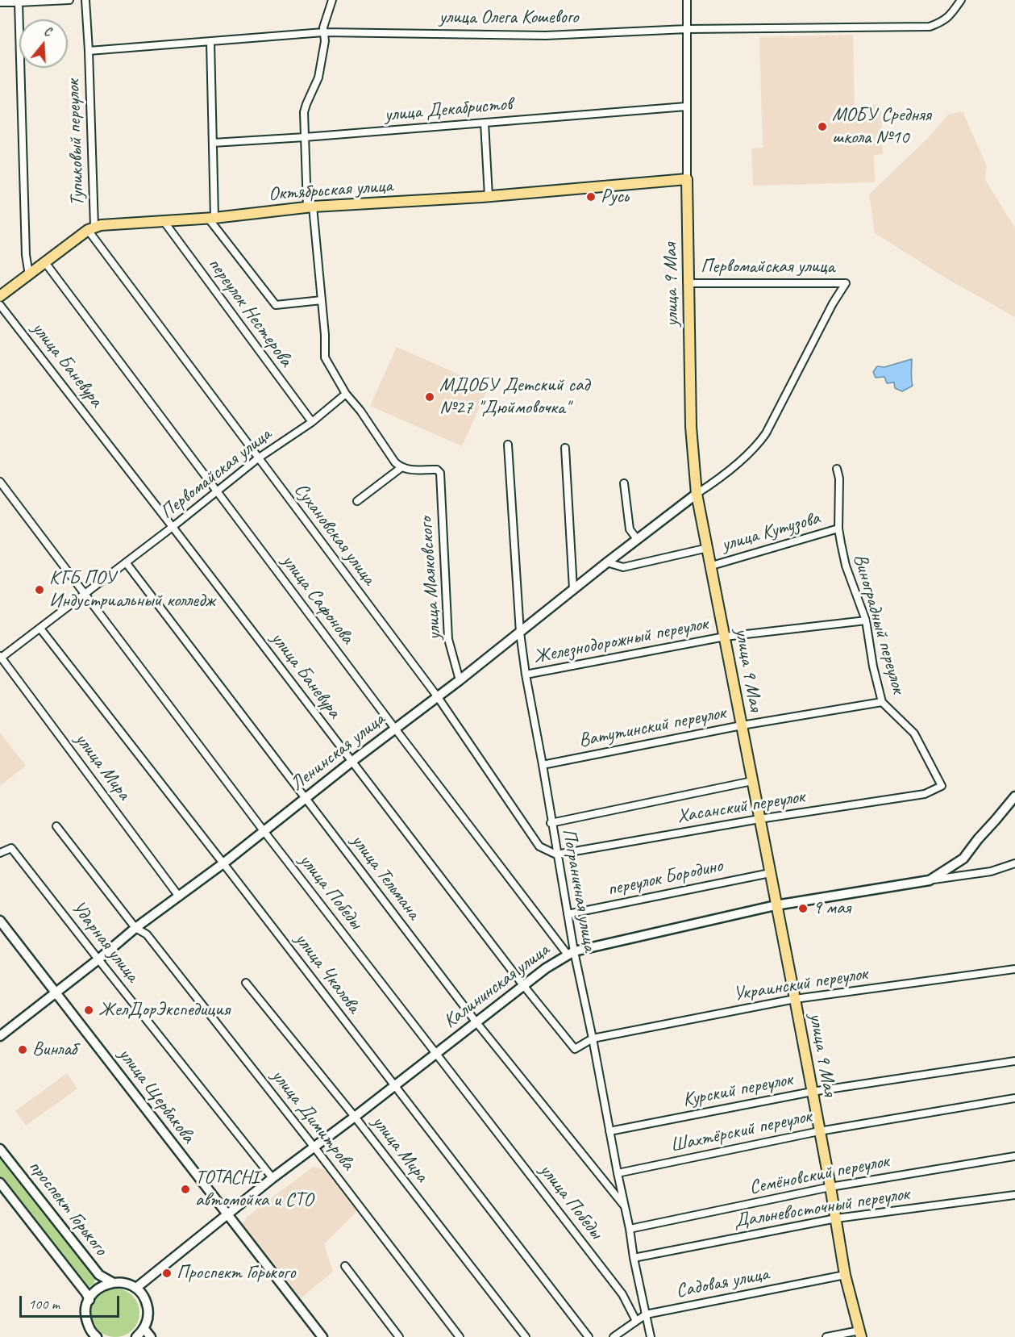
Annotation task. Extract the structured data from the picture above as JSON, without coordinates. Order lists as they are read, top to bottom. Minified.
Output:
{"streets":{"main road":["Октябрьская улица","улица 9 Мая","Ленинская улица","Калининская улица","улица Щербакова","проспект Горького"],"street":["улица Олега Кошевого","улица Декабристов","Тупиковый переулок","Первомайская улица","переулок Нестерова","улица Баневура","улица Кутузова","Сухановская улица","улица Маяковского","улица Сафонова","Виноградный переулок","Железнодорожный переулок","Ватутинский переулок","улица Мира","Хасанский переулок","улица Тельмана","переулок Бородино","Пограничная улица","улица Победы","Ударная улица","улица Чкалова","Украинский переулок","Курский переулок","улица Димитрова","Шахтёрский переулок","Семёновский переулок","Дальневосточный переулок","Садовая улица"]},"crossings":[["улица Олега Кошевого","Тупиковый переулок"],["улица Олега Кошевого","улица 9 Мая"],["улица Декабристов","улица 9 Мая"],["Тупиковый переулок","Октябрьская улица"],["Тупиковый переулок","Сухановская улица"],["Октябрьская улица","улица 9 Мая"],["Октябрьская улица","переулок Нестерова"],["Октябрьская улица","Сухановская улица"],["Октябрьская улица","улица Сафонова"],["Первомайская улица","улица 9 Мая"],["Первомайская улица","переулок Нестерова"],["Первомайская улица","улица Баневура"],["Первомайская улица","Сухановская улица"],["Первомайская улица","улица Сафонова"],["Первомайская улица","Ленинская улица"],["Первомайская улица","улица Мира"],["Первомайская улица","улица Тельмана"],["Первомайская улица","улица Победы"],["Первомайская улица","улица Чкалова"],["улица 9 Мая","улица Кутузова"],["улица 9 Мая","Железнодорожный переулок"],["улица 9 Мая","Ватутинский переулок"],["улица 9 Мая","Ленинская улица"],["улица 9 Мая","Хасанский переулок"],["улица 9 Мая","переулок Бородино"],["улица 9 Мая","Украинский переулок"],["улица 9 Мая","Калининская улица"],["улица 9 Мая","Курский переулок"],["улица 9 Мая","Шахтёрский переулок"],["улица 9 Мая","Семёновский переулок"],["улица 9 Мая","Дальневосточный переулок"],["улица 9 Мая","Садовая улица"],["улица Баневура","Ленинская улица"],["улица Баневура","Пограничная улица"],["улица Баневура","Украинский переулок"],["улица Баневура","Калининская улица"],["улица Кутузова","Виноградный переулок"],["улица Кутузова","Ленинская улица"],["Сухановская улица","Ленинская улица"],["Сухановская улица","Хасанский переулок"],["Сухановская улица","Пограничная улица"],["улица Маяковского","Ленинская улица"],["улица Сафонова","Ленинская улица"],["улица Сафонова","Пограничная улица"],["улица Сафонова","Калининская улица"],["Виноградный переулок","Железнодорожный переулок"],["Виноградный переулок","Ватутинский переулок"],["Виноградный переулок","Хасанский переулок"],["Железнодорожный переулок","Пограничная улица"],["Ватутинский переулок","Пограничная улица"],["Ленинская улица","улица Мира"],["Ленинская улица","улица Тельмана"],["Ленинская улица","Пограничная улица"],["Ленинская улица","улица Победы"],["Ленинская улица","Ударная улица"],["Ленинская улица","улица Чкалова"],["Ленинская улица","улица Щербакова"],["Ленинская улица","улица Димитрова"],["улица Мира","Калининская улица"],["Хасанский переулок","Пограничная улица"],["улица Тельмана","Пограничная улица"],["улица Тельмана","Калининская улица"],["переулок Бородино","Пограничная улица"],["Пограничная улица","Украинский переулок"],["Пограничная улица","Калининская улица"],["Пограничная улица","Курский переулок"],["Пограничная улица","Шахтёрский переулок"],["Пограничная улица","Семёновский переулок"],["Пограничная улица","Дальневосточный переулок"],["Пограничная улица","Садовая улица"],["улица Победы","Калининская улица"],["улица Победы","Садовая улица"],["Ударная улица","Калининская улица"],["улица Чкалова","Калининская улица"],["Калининская улица","улица Щербакова"],["Калининская улица","улица Димитрова"],["Калининская улица","проспект Горького"]],"places":["МОБУ Средняя школа №10","Русь","МДОБУ Детский сад №27 \"Дюймовочка\"","КГБ ПОУ Индустриальный колледж","9 мая","ЖелДорЭкспедиция","Винлаб","TOTACHI автомойка и СТО","Проспект Горького"],"scale_bar":"100 m","north":"top"}
